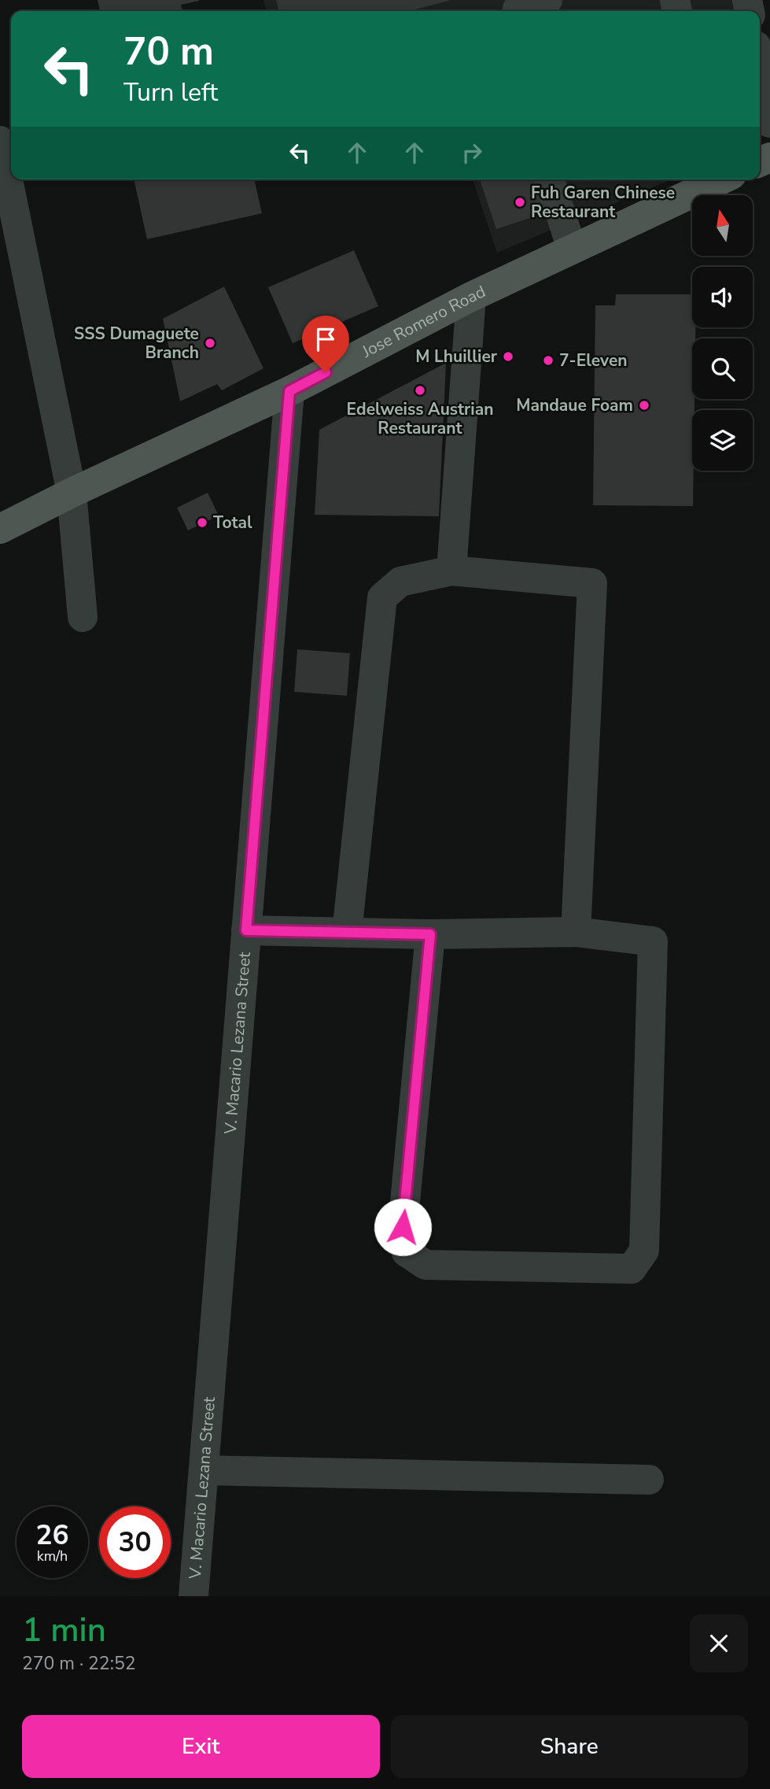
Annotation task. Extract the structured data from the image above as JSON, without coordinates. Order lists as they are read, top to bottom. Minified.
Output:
{"streets":{"main road":["Jose Romero Road"],"street":["V. Macario Lezana Street"]},"crossings":[["Jose Romero Road","V. Macario Lezana Street"]],"places":["Fuh Garen Chinese Restaurant","SSS Dumaguete Branch","M Lhuillier","7-Eleven","Edelweiss Austrian Restaurant","Mandaue Foam","Total"],"north":"top","page":{"turn":["70 m","Turn left"],"speed":"26 km/h","limit":"30","heading":["1 min","270 m · 22:52"],"buttons":["Exit","Share"]}}
